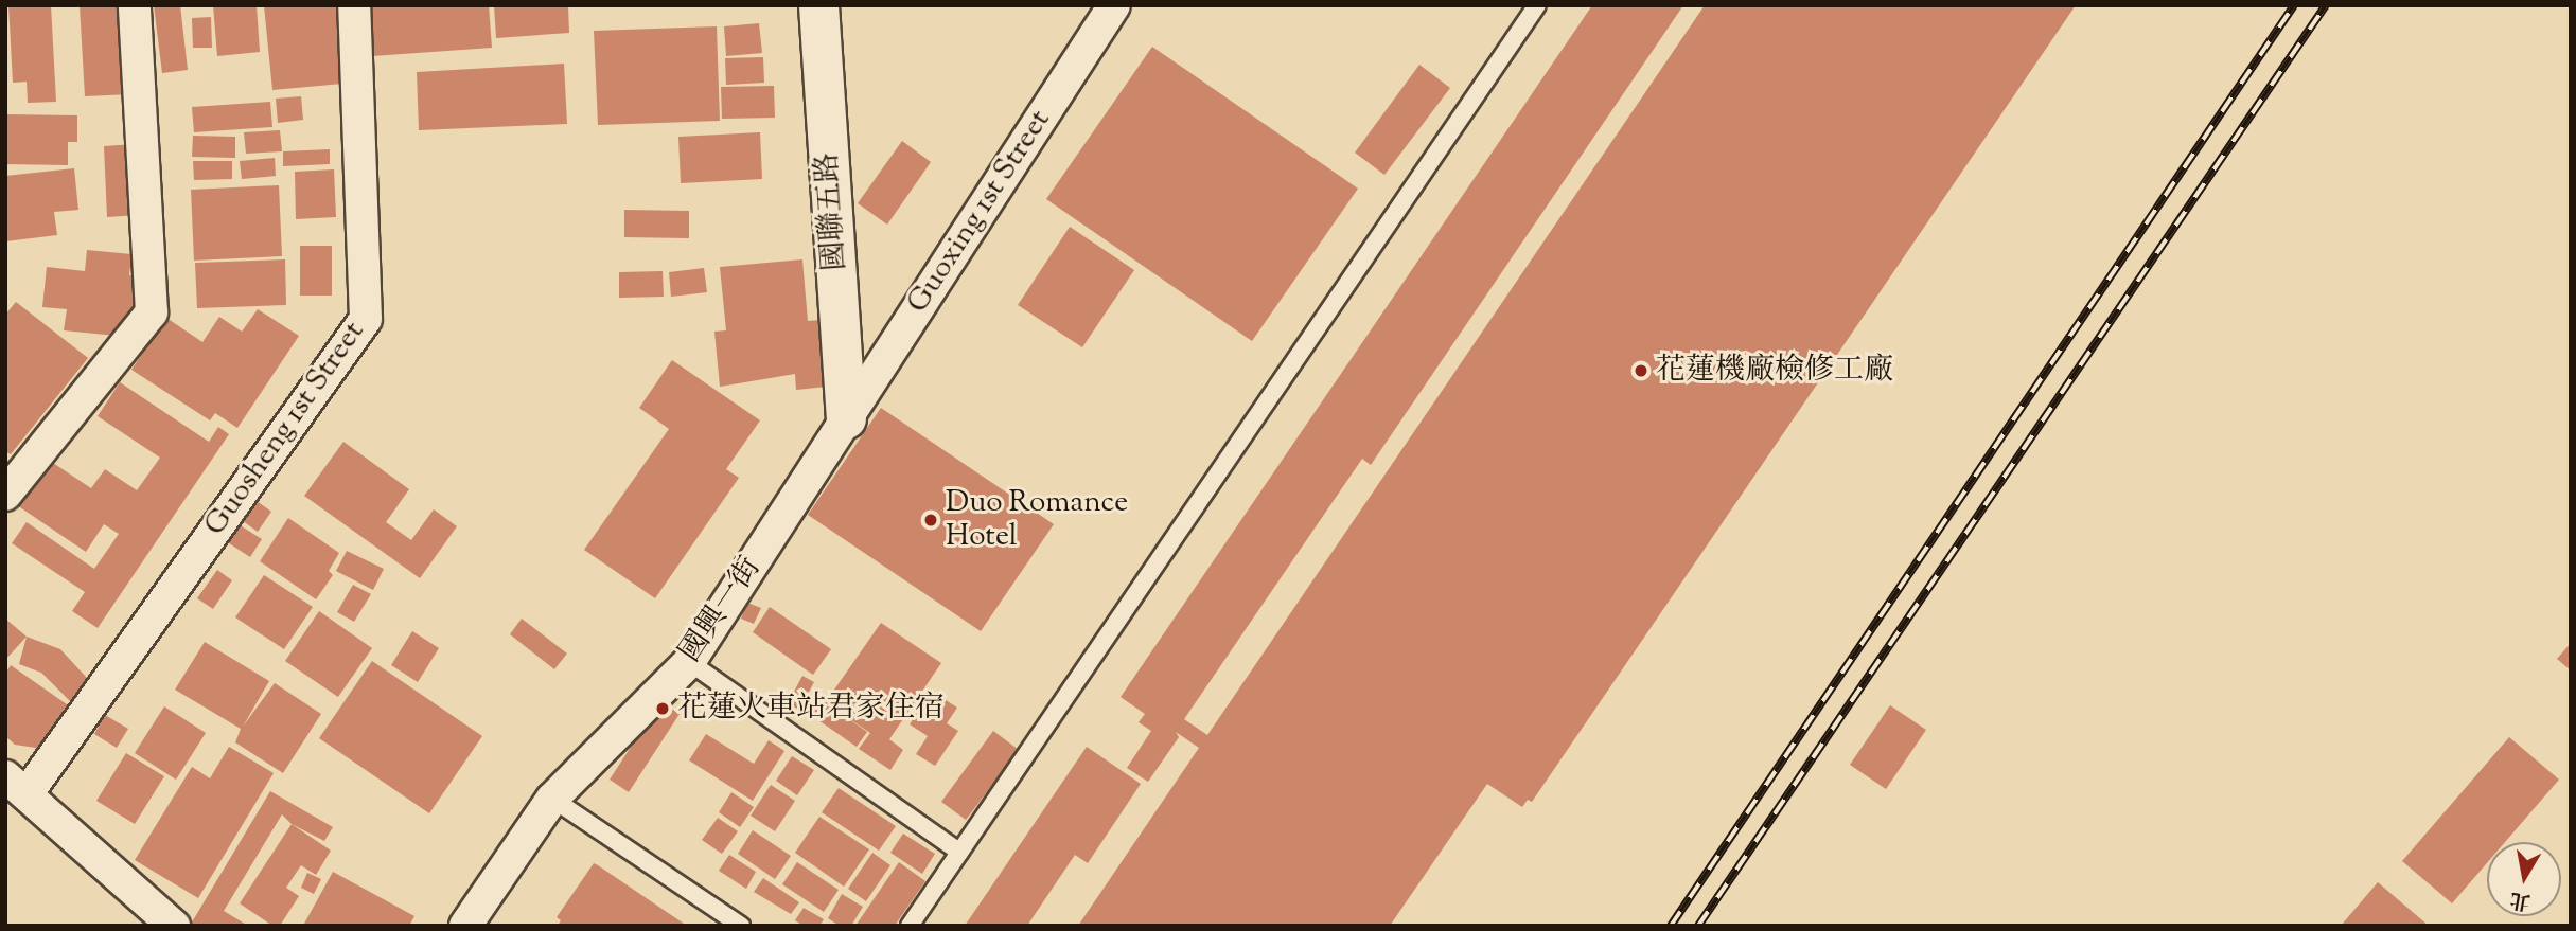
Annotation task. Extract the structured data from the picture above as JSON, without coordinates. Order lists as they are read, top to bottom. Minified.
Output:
{"streets":{"street":["國聯五路","Guoxing 1st Street","Guosheng 1st Street","國興一街"]},"crossings":[["國聯五路","Guoxing 1st Street"],["國聯五路","國興一街"],["Guoxing 1st Street","國興一街"]],"places":["花蓮機廠檢修工廠","Duo Romance Hotel","花蓮火車站君家住宿"],"north":"bottom"}
